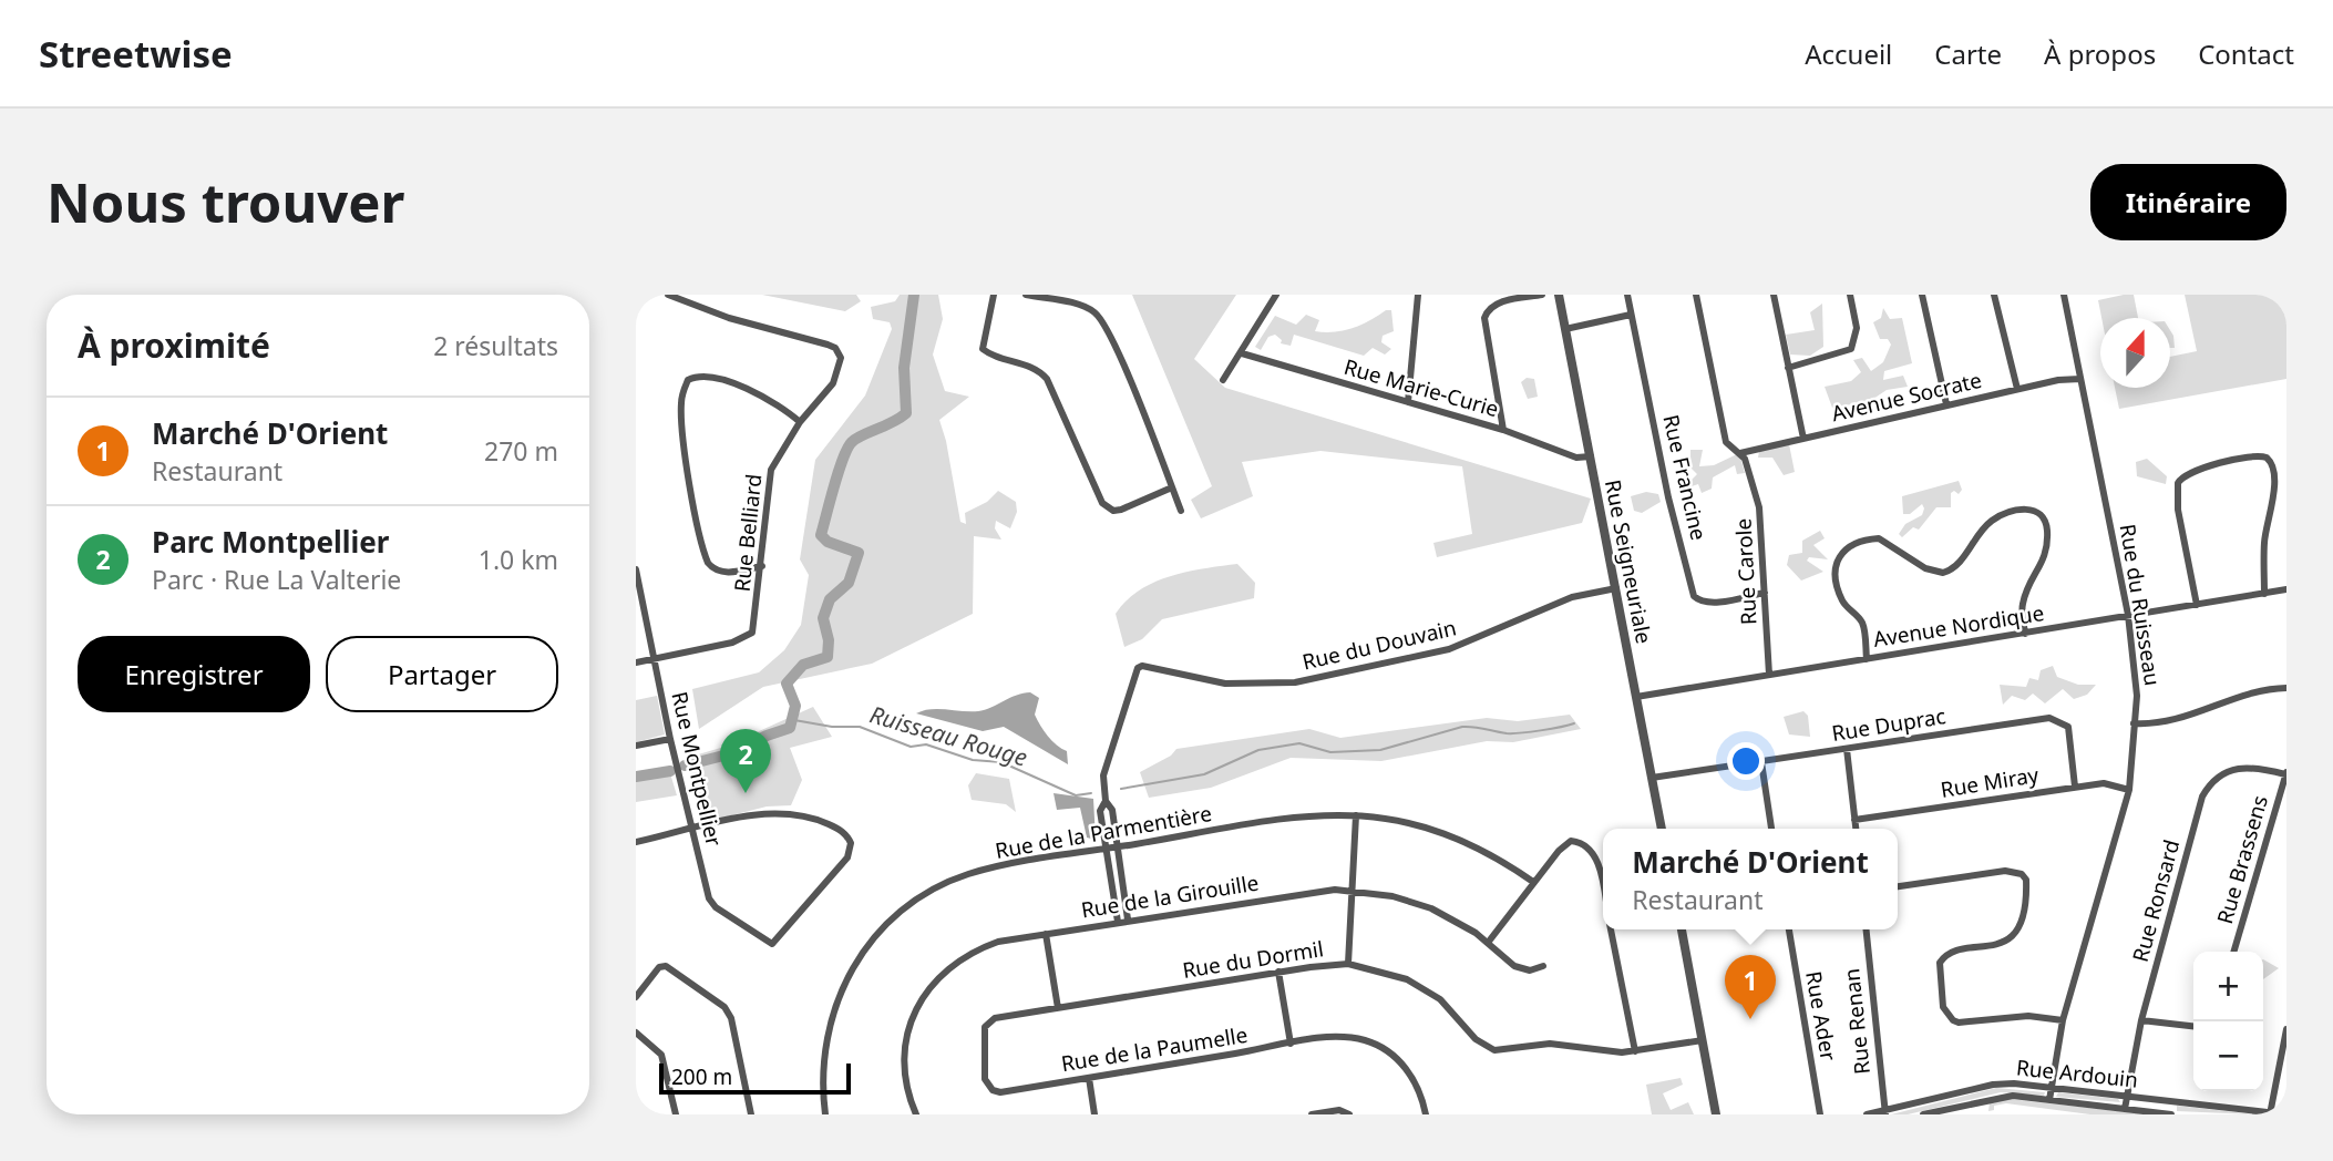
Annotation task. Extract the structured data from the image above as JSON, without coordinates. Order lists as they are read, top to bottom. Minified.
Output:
{"streets":{"street":["Rue Marie-Curie","Avenue Socrate","Rue Francine","Rue Belliard","Rue Seigneuriale","Rue Carole","Rue du Ruisseau","Avenue Nordique","Rue du Douvain","Rue Duprac","Rue Montpellier","Rue Miray","Rue de la Parmentière","Rue Brassens","Rue de la Girouille","Rue Ronsard","Rue du Dormil","Rue Ader","Rue Renan","Rue de la Paumelle","Rue Ardouin"]},"crossings":[["Rue Marie-Curie","Rue Seigneuriale"],["Avenue Socrate","Rue Carole"],["Avenue Socrate","Rue du Ruisseau"],["Rue Francine","Rue Carole"],["Rue Belliard","Rue Montpellier"],["Rue Seigneuriale","Avenue Nordique"],["Rue Seigneuriale","Rue du Douvain"],["Rue Seigneuriale","Rue Duprac"],["Rue Carole","Avenue Nordique"],["Rue du Ruisseau","Avenue Nordique"],["Rue du Ruisseau","Rue Miray"],["Rue du Ruisseau","Rue Ardouin"],["Rue Duprac","Rue Miray"],["Rue Brassens","Rue Ronsard"],["Rue Ronsard","Rue Ardouin"],["Rue du Dormil","Rue de la Paumelle"],["Rue Renan","Rue Ardouin"]],"water":["Ruisseau Rouge"],"scale_bar":"200 m","north":"top","page":{"header":"Streetwise","nav":["Accueil","Carte","À propos","Contact"],"buttons":["Itinéraire",["Enregistrer","Partager"]],"title":"Nous trouver","heading":["À proximité","2 résultats"],"list":[{"mark":"1","name":"Marché D'Orient","note":"Restaurant","value":"270 m"},{"mark":"2","name":"Parc Montpellier","note":"Parc · Rue La Valterie","value":"1.0 km"}],"pins":["2","1"],"popup":["Marché D'Orient","Restaurant"],"map_buttons":["+","−"],"scale":"200 m"}}
